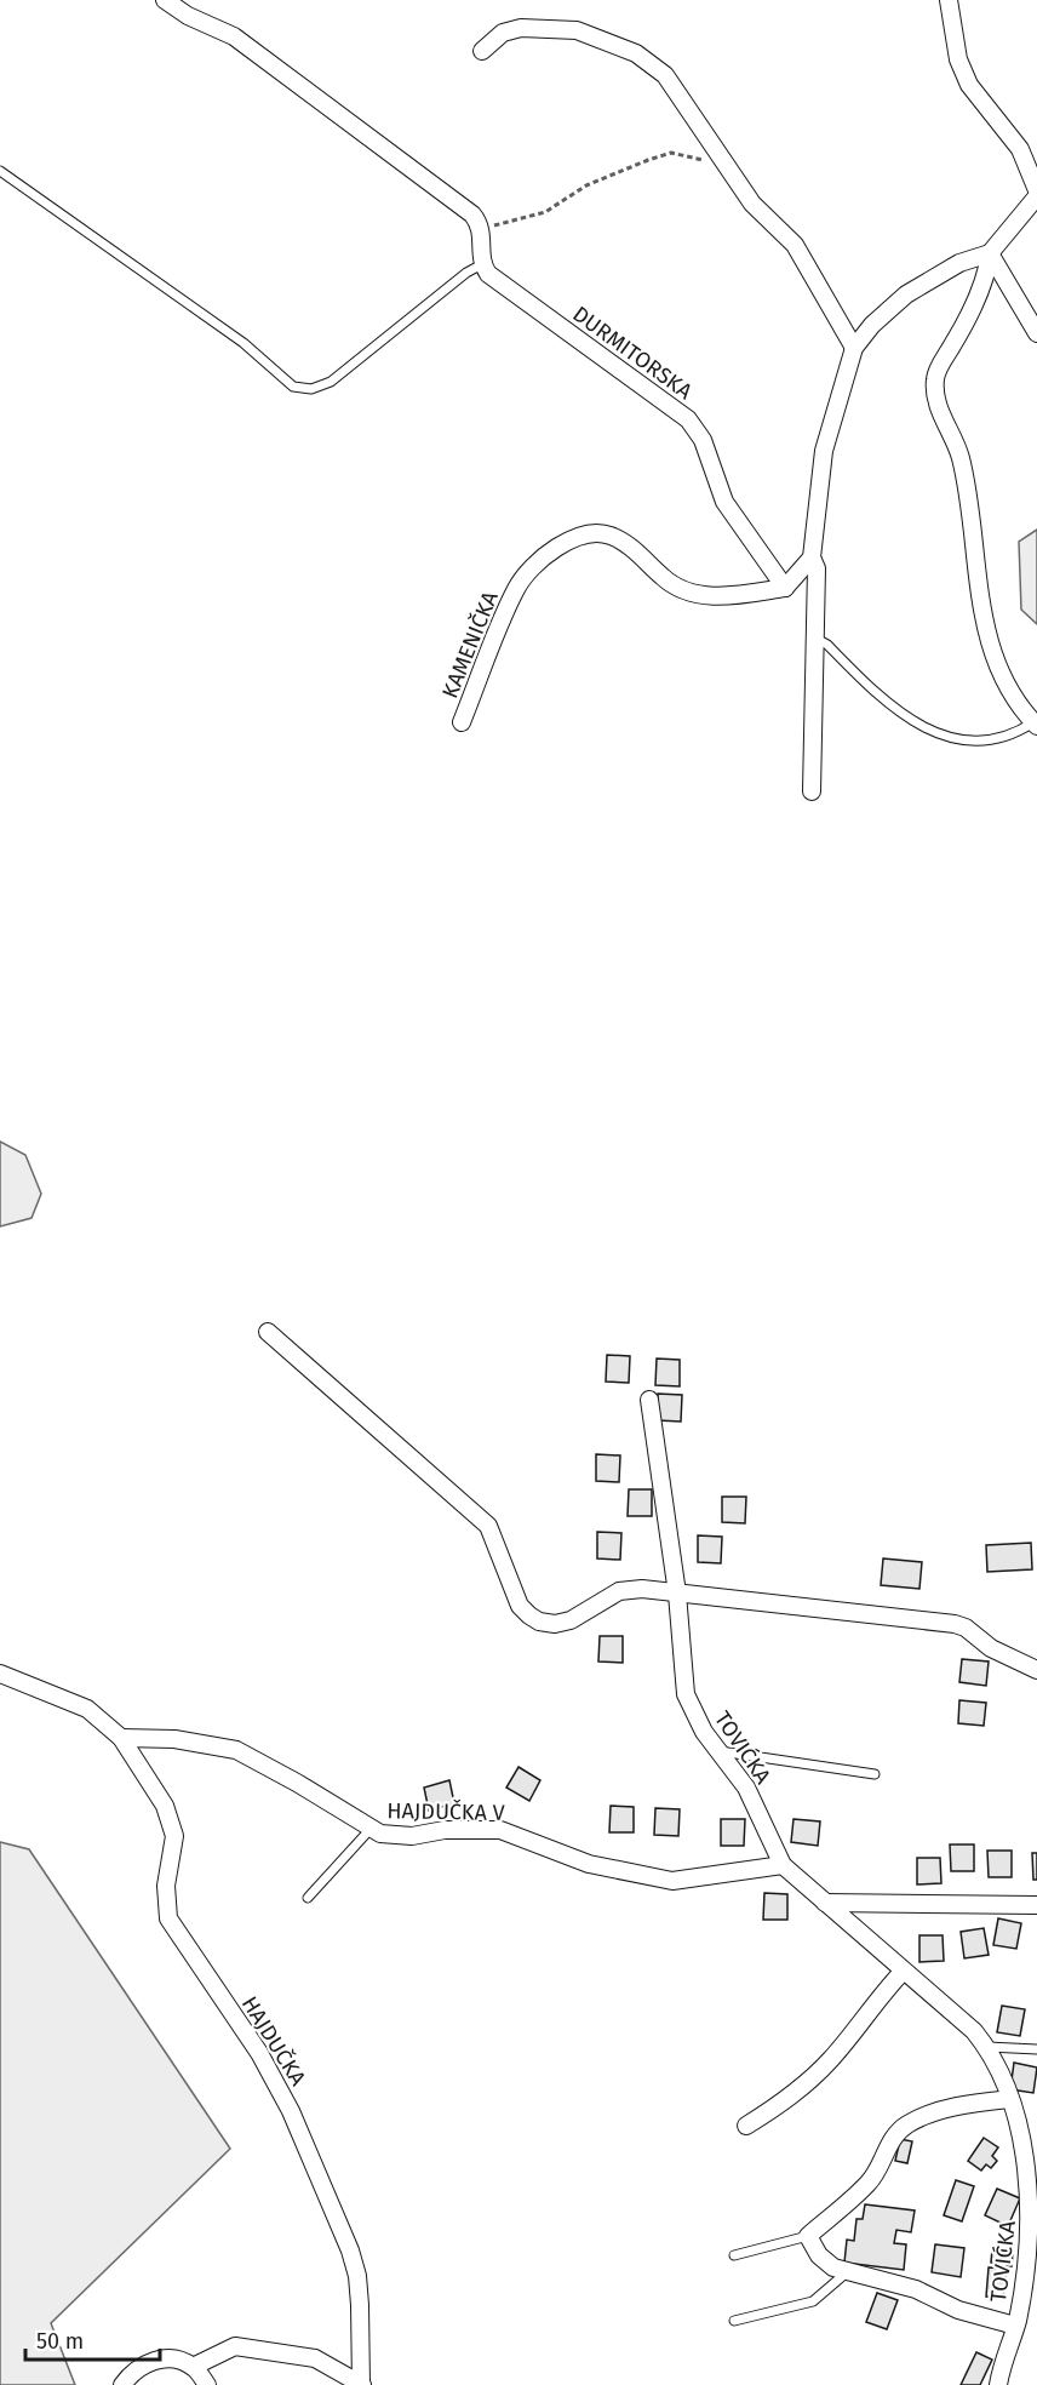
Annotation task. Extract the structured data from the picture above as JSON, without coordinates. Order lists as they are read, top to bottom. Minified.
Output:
{"streets":{"street":["DURMITORSKA","KAMENIČKA","TOVIĆKA","HAJDUČKA V","HAJDUČKA"]},"crossings":[["DURMITORSKA","KAMENIČKA"],["TOVIĆKA","HAJDUČKA V"],["HAJDUČKA V","HAJDUČKA"]],"scale_bar":"50 m"}
